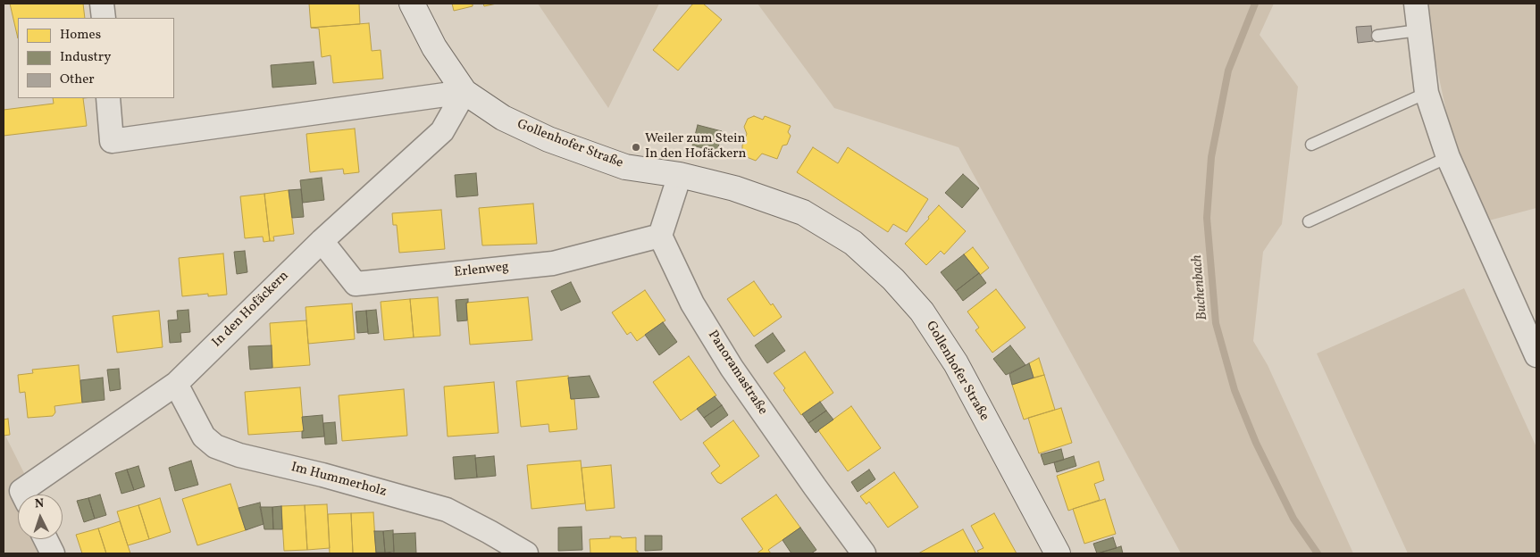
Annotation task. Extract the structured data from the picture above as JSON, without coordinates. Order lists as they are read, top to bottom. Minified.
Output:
{"streets":{"street":["Gollenhofer Straße","Erlenweg","In den Hofäckern","Panoramastraße","Im Hummerholz"]},"crossings":[["Gollenhofer Straße","In den Hofäckern"],["Erlenweg","In den Hofäckern"],["Erlenweg","Panoramastraße"],["In den Hofäckern","Im Hummerholz"]],"water":["Buchenbach"],"places":["Weiler zum Stein In den Hofäckern"],"legend":["Homes","Industry","Other"],"north":"top"}
